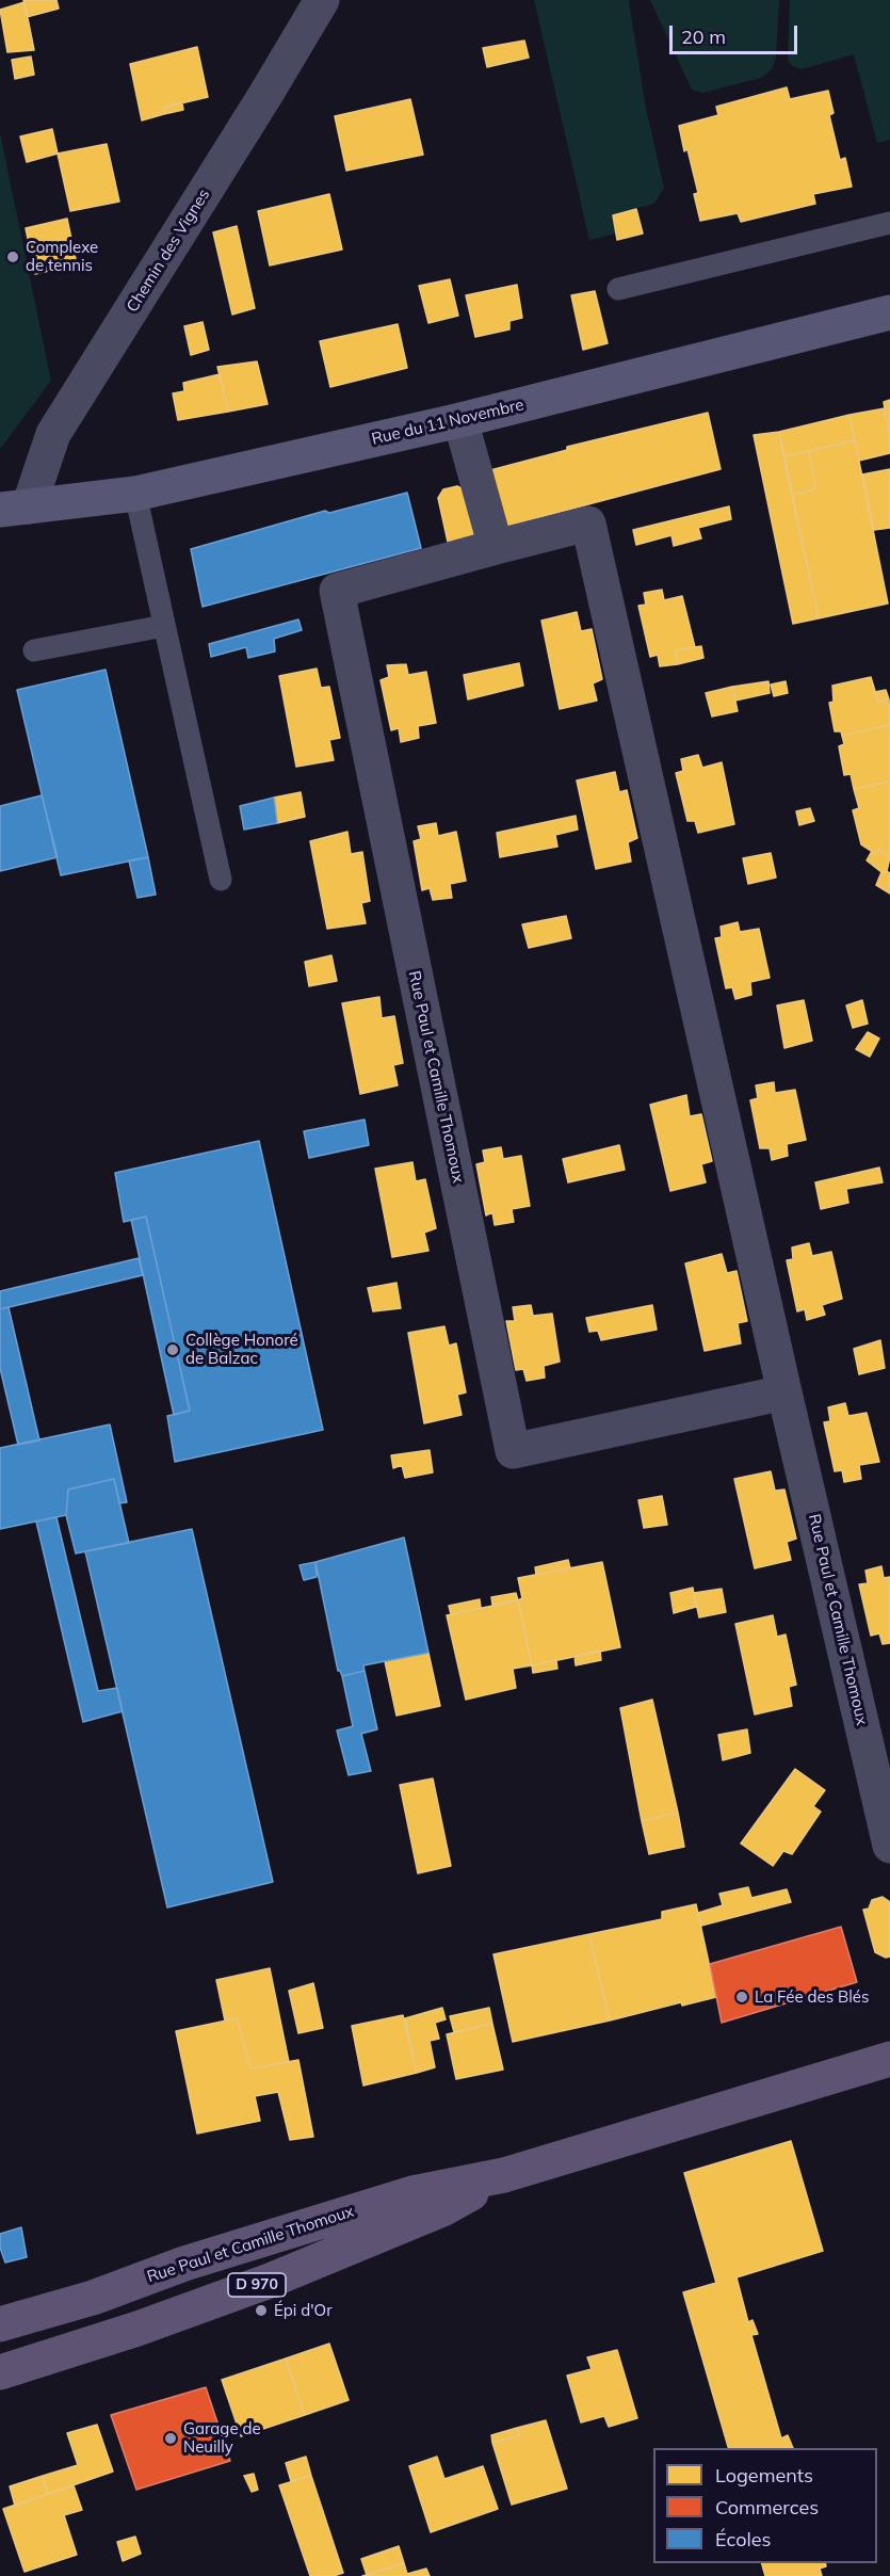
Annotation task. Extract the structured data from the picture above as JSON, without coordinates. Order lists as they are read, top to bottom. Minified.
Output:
{"streets":{"main road":["Rue Paul et Camille Thomoux","D 970"],"street":["Chemin des Vignes","Rue du 11 Novembre"]},"crossings":[["Chemin des Vignes","Rue du 11 Novembre"]],"places":["Complexe de tennis","Collège Honoré de Balzac","La Fée des Blés","Épi d'Or","Garage de Neuilly"],"legend":["Logements","Commerces","Écoles"],"scale_bar":"20 m"}
